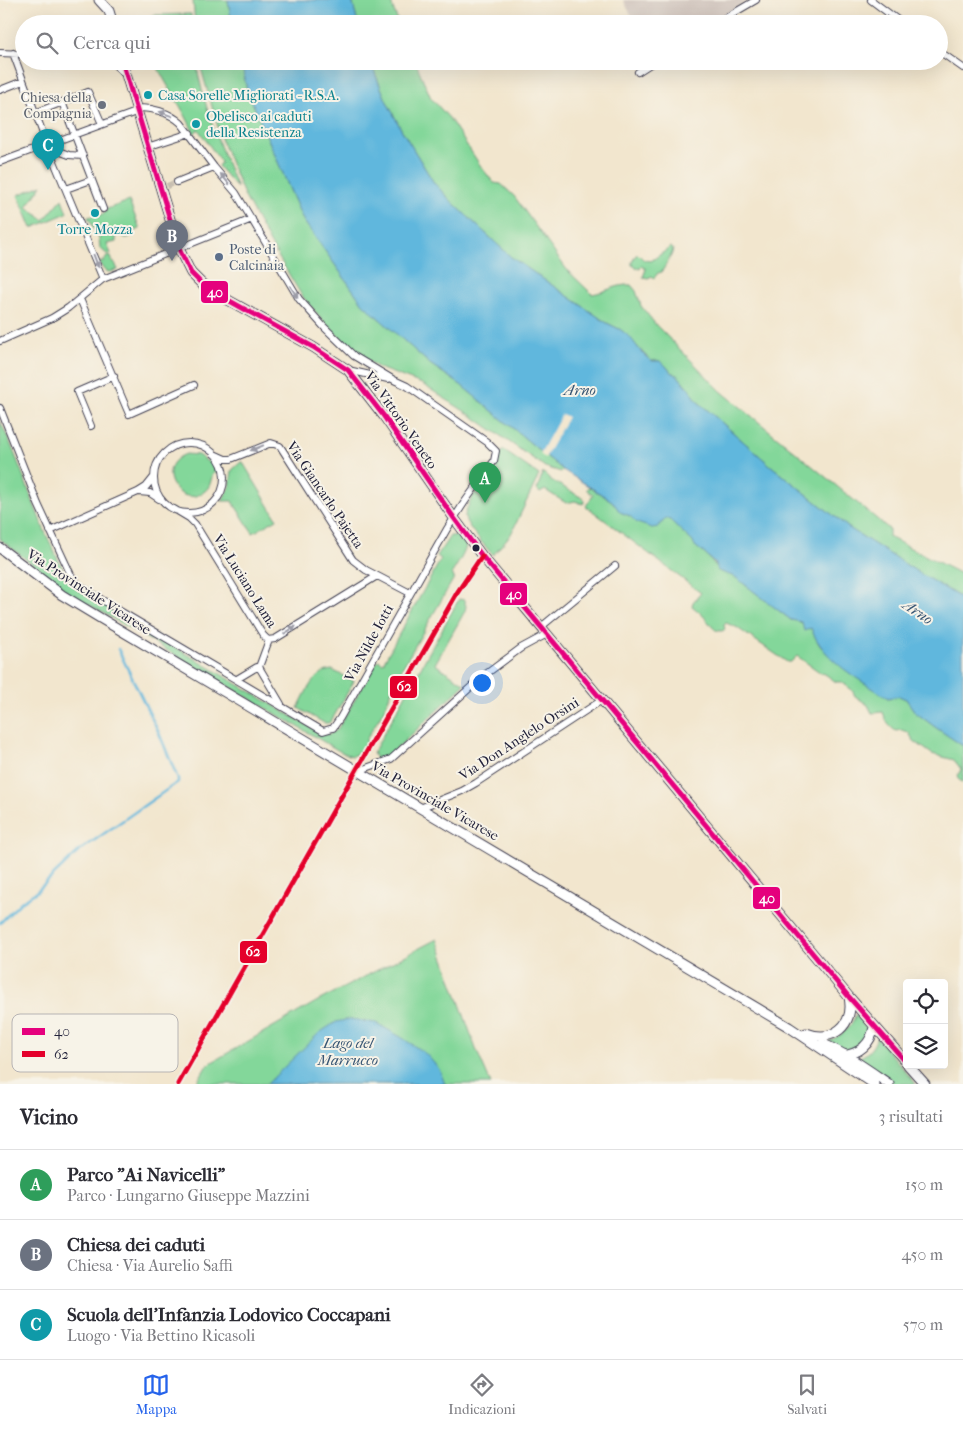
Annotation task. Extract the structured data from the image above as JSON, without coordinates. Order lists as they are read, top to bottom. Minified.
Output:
{"streets":{"street":["Via Vittorio Veneto","Via Giancarlo Pajetta","Via Luciano Lama","Via Provinciale Vicarese","Via Nilde Iotti","Via Don Anglelo Orsini"]},"crossings":[["Via Vittorio Veneto","Via Nilde Iotti"],["Via Giancarlo Pajetta","Via Luciano Lama"],["Via Giancarlo Pajetta","Via Nilde Iotti"],["Via Provinciale Vicarese","Via Don Anglelo Orsini"]],"one_way":["Via Giancarlo Pajetta","Via Luciano Lama"],"water":["Arno","Lago del Marrucco"],"places":["Casa Sorelle Migliorati - R.S.A.","Chiesa della Compagnia","Obelisco ai caduti della Resistenza","Torre Mozza","Poste di Calcinaia"],"lines":["transit line 40","transit line 62"],"legend":["40","62"],"page":{"search":"Cerca qui","pins":["C","B","A"],"heading":["Vicino","3 risultati"],"list":[{"mark":"A","name":"Parco \"Ai Navicelli\"","note":"Parco · Lungarno Giuseppe Mazzini","value":"150 m"},{"mark":"B","name":"Chiesa dei caduti","note":"Chiesa · Via Aurelio Saffi","value":"450 m"},{"mark":"C","name":"Scuola dell'Infanzia Lodovico Coccapani","note":"Luogo · Via Bettino Ricasoli","value":"570 m"}],"nav":["Mappa","Indicazioni","Salvati"]}}
